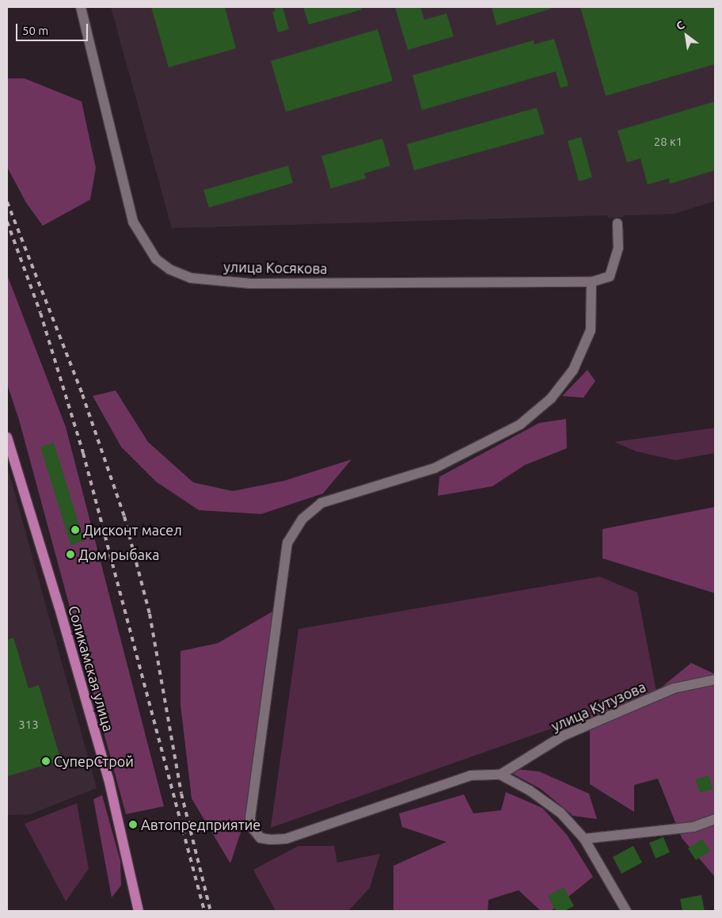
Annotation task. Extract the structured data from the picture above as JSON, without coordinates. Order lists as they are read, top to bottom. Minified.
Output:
{"streets":{"main road":["Соликамская улица"],"street":["улица Косякова","улица Кутузова"]},"places":["Дисконт масел","Дом рыбака","СуперСтрой","Автопредприятие"],"house_numbers":["28 к1","313"],"scale_bar":"50 m","north":"top left"}
